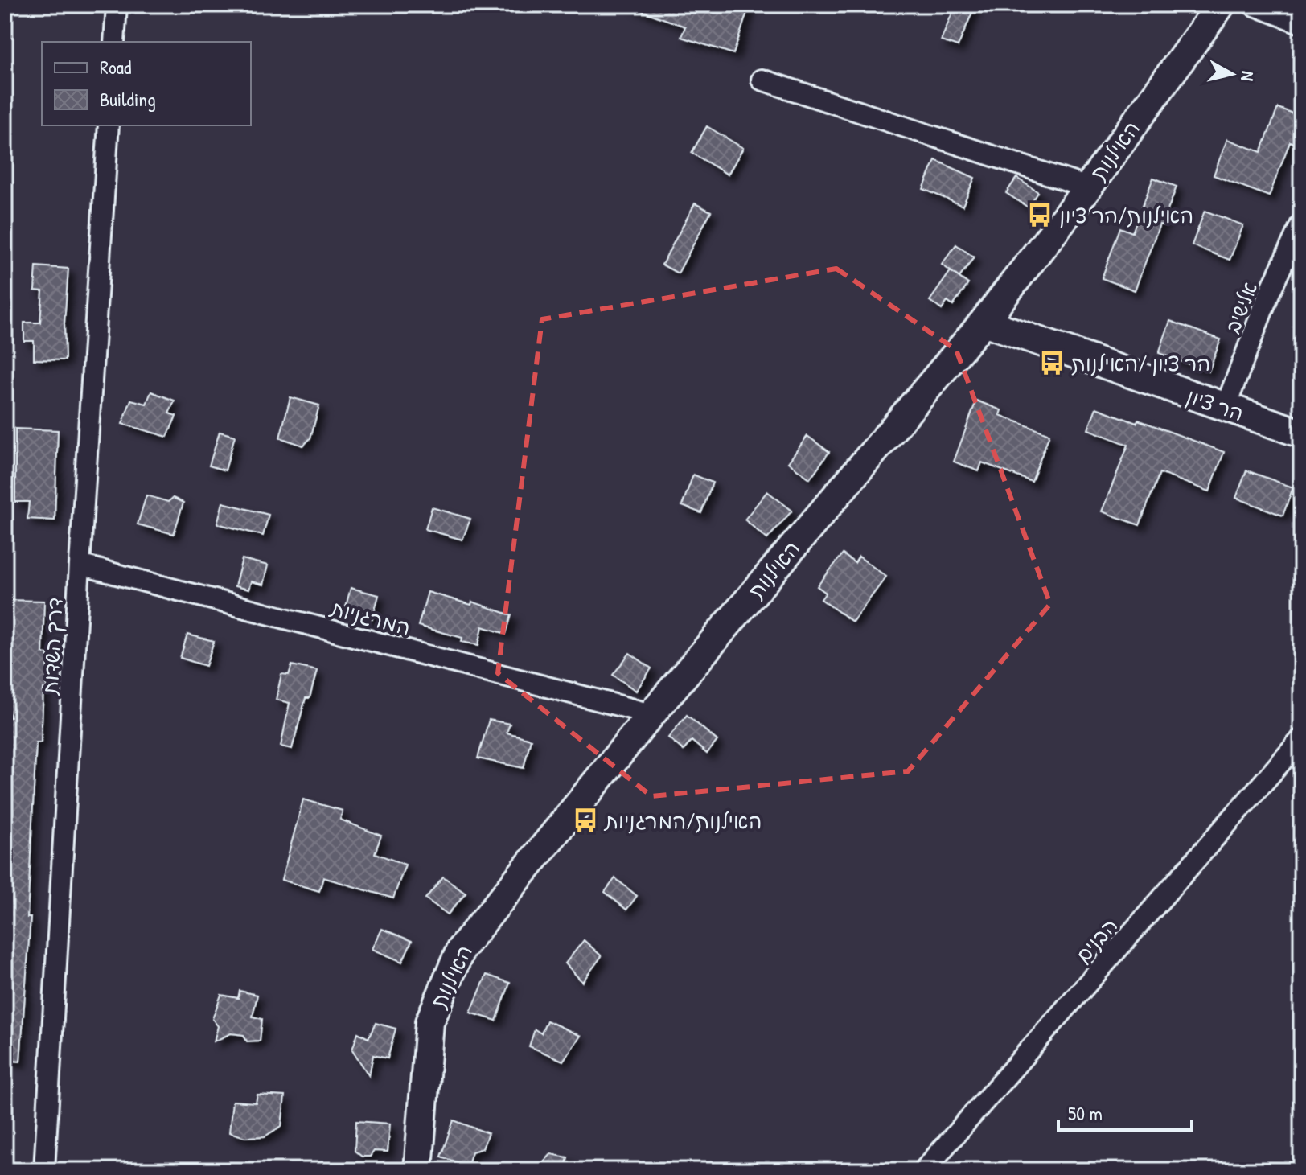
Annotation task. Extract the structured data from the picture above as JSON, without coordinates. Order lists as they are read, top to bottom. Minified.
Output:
{"streets":{"main road":["האילנות","הר ציון"],"street":["אלישיב","המרגניות","דרך השדות","הבנים"]},"crossings":[["האילנות","הר ציון"],["האילנות","המרגניות"],["אלישיב","הר ציון"],["המרגניות","דרך השדות"]],"places":{"bus stop":["האילנות/הר ציון","הר ציון /האילנות","האילנות/המרגניות"]},"legend":["Road","Building"],"scale_bar":"50 m","north":"right"}
